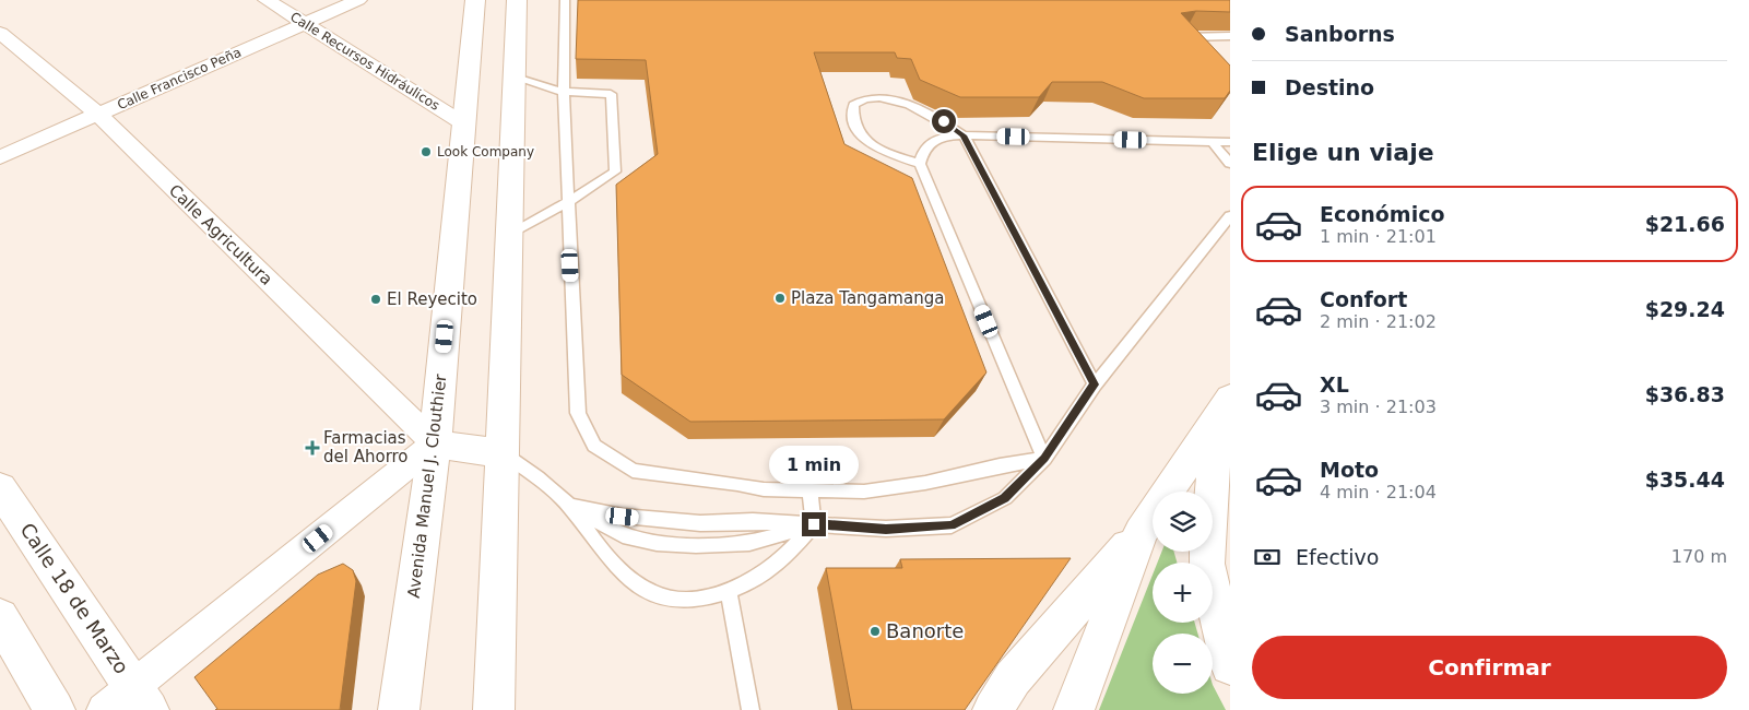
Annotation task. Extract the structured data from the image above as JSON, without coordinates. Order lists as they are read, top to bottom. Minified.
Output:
{"streets":{"main road":["Avenida Manuel J. Clouthier","Calle 18 de Marzo"],"street":["Calle Recursos Hidráulicos","Calle Francisco Peña","Calle Agricultura"]},"crossings":[["Calle Recursos Hidráulicos","Calle Francisco Peña"],["Calle Recursos Hidráulicos","Avenida Manuel J. Clouthier"],["Calle Francisco Peña","Calle Agricultura"],["Calle Agricultura","Avenida Manuel J. Clouthier"]],"places":{"other":["Look Company","Plaza Tangamanga","El Reyecito","Banorte"],"health":["Farmacias del Ahorro"]},"page":{"banner":["Sanborns","Destino"],"heading":"Elige un viaje","list":[{"name":"Económico","note":"1 min · 21:01","value":"$21.66"},{"name":"Confort","note":"2 min · 21:02","value":"$29.24"},{"name":"XL","note":"3 min · 21:03","value":"$36.83"},{"name":"Moto","note":"4 min · 21:04","value":"$35.44"}],"bubble":"1 min","map_buttons":["+","−"],"pay":["Efectivo","170 m"],"buttons":"Confirmar"}}
